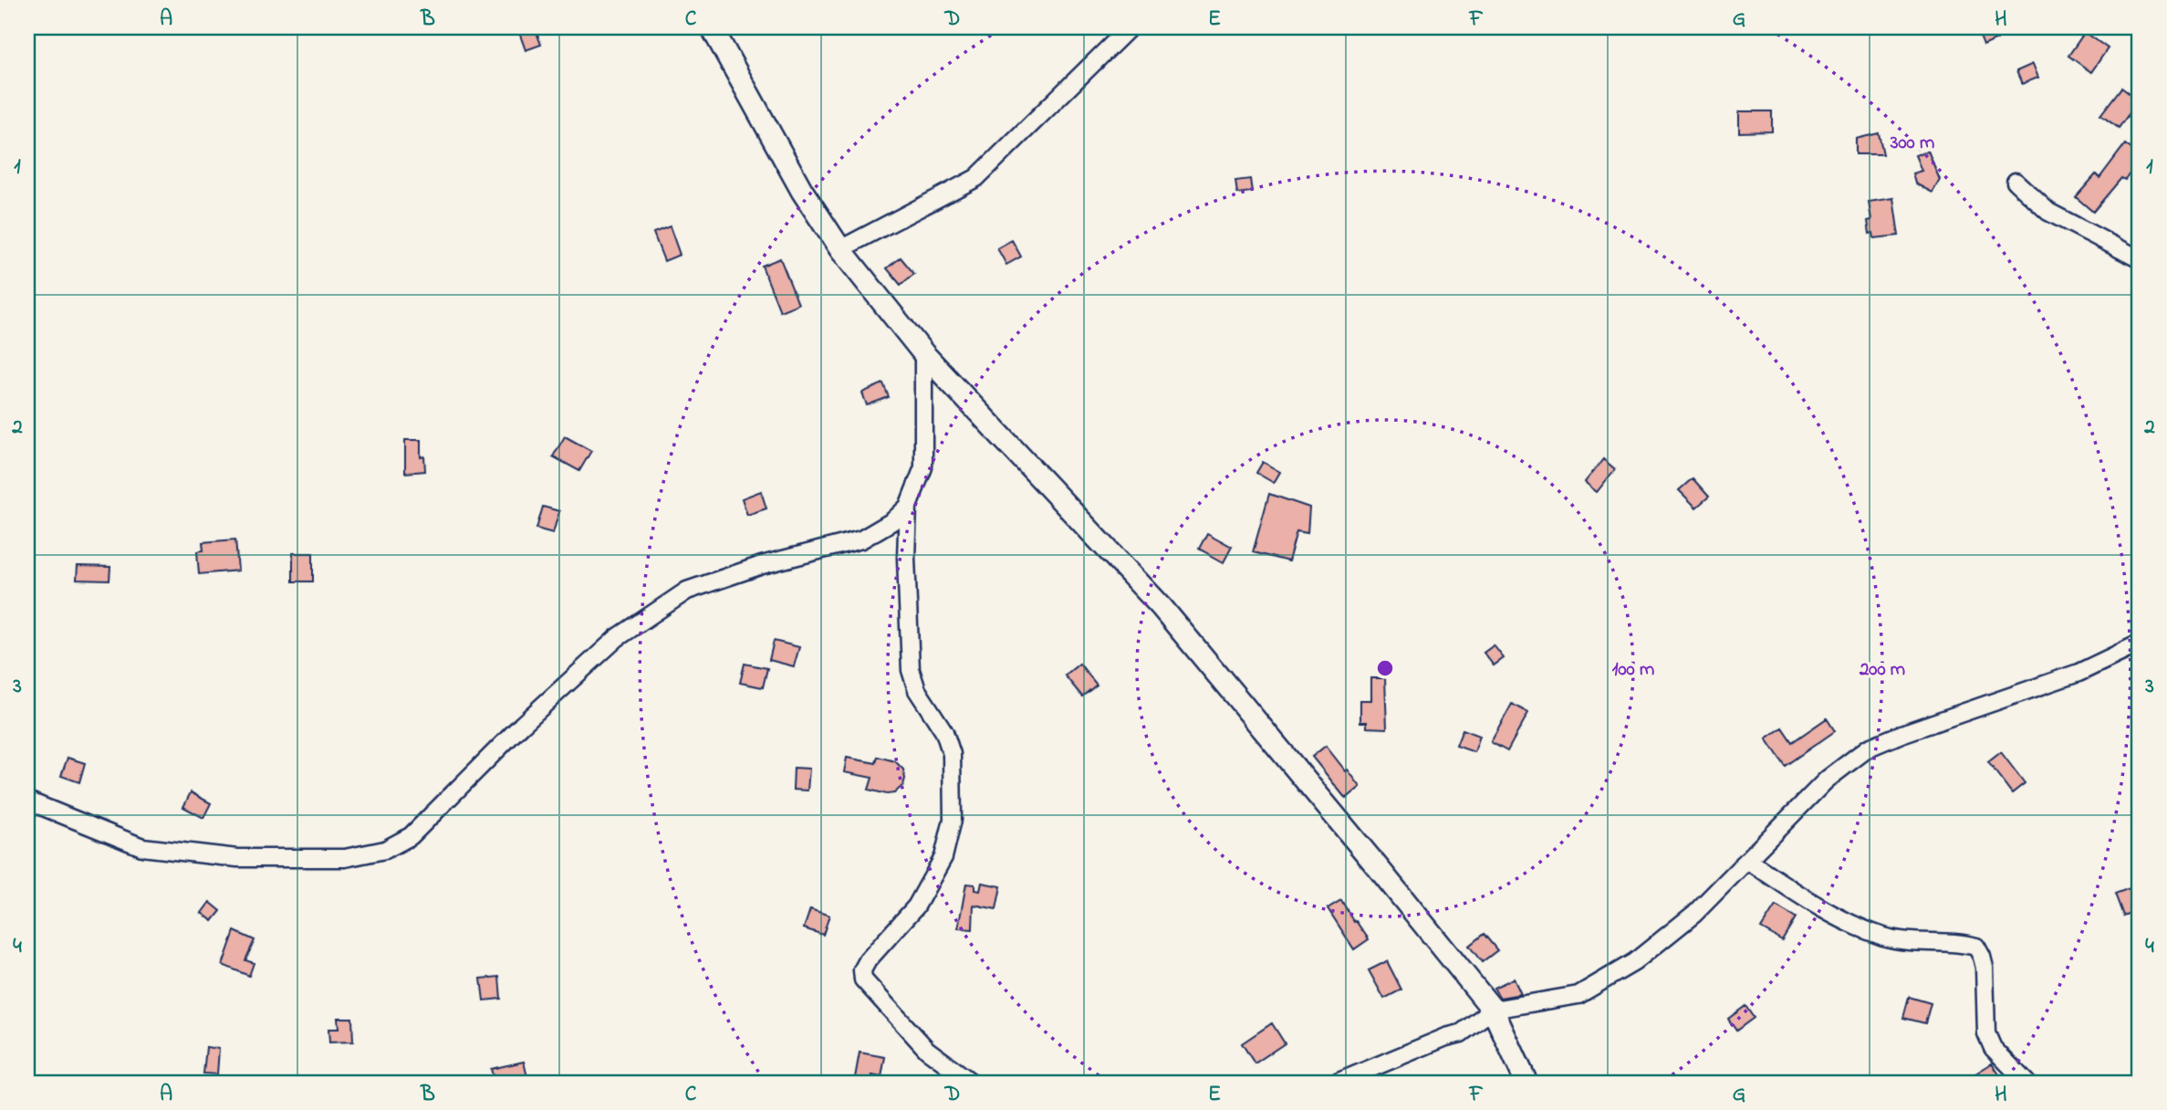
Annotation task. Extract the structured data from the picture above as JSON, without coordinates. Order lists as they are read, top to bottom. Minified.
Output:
{"grid":{"columns":["A","B","C","D","E","F","G","H"],"rows":["1","2","3","4"]},"rings":["300 m","100 m","200 m"]}
